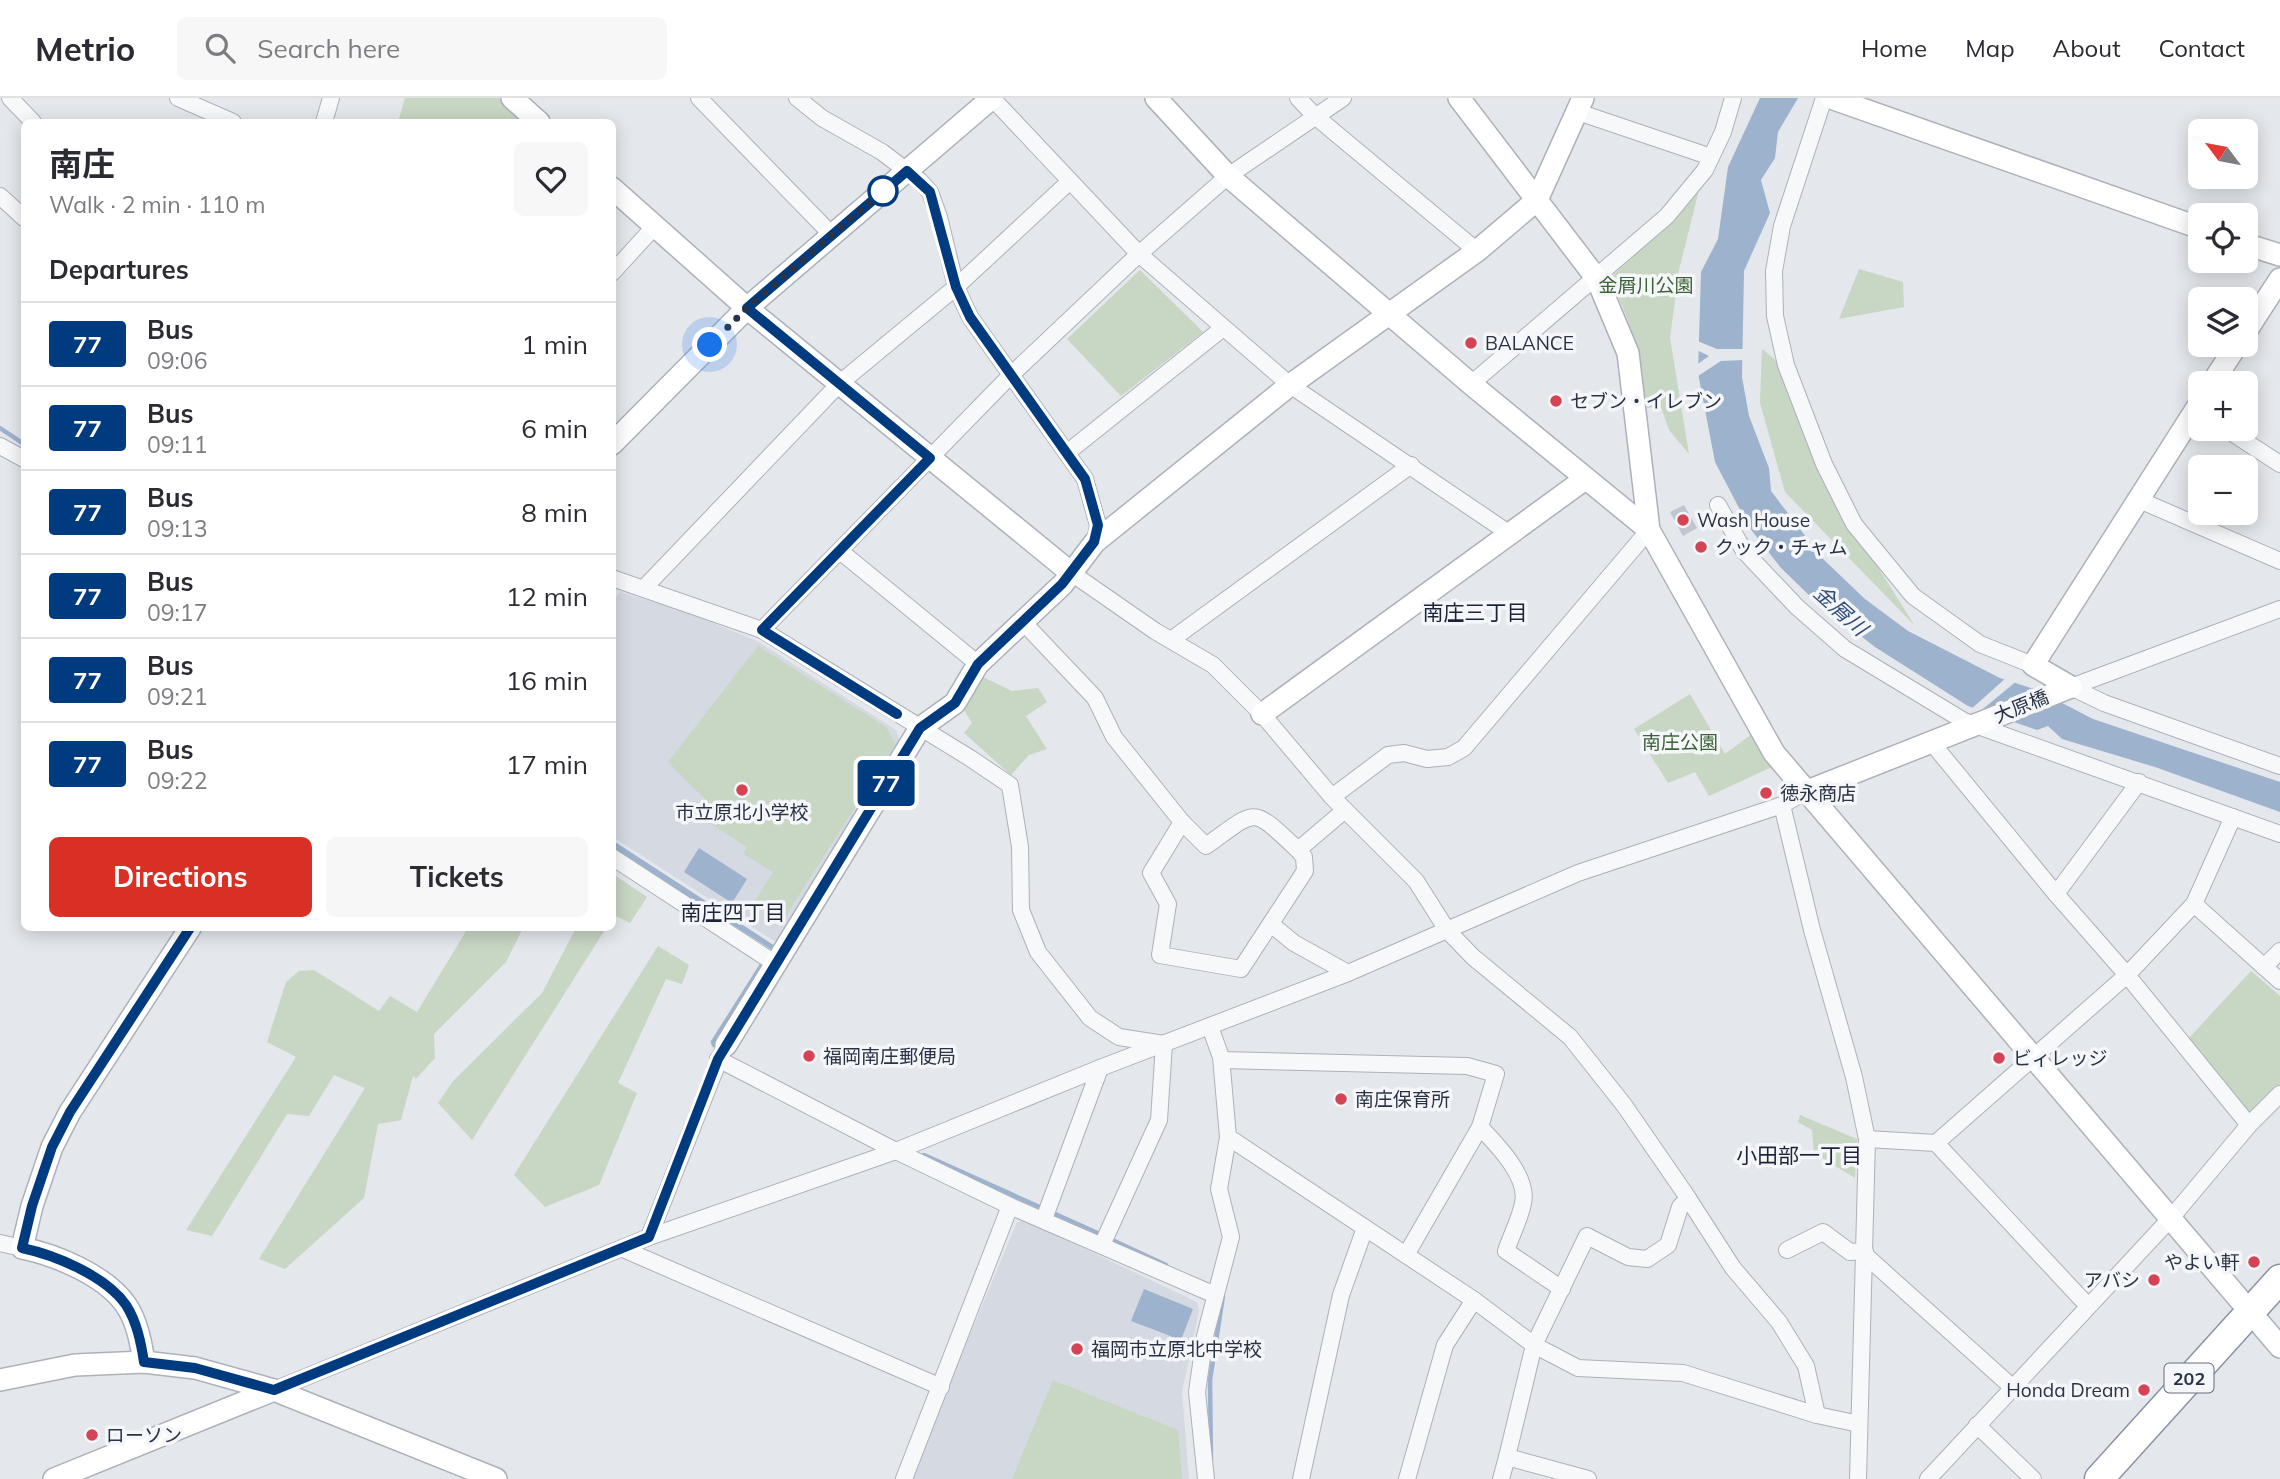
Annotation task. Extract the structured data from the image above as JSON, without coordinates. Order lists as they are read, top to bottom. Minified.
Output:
{"streets":{"highway":["202"],"street":["大原橋"]},"districts":["南庄三丁目","南庄四丁目","小田部一丁目"],"water":["金屑川"],"parks":["金屑川公園","南庄公園"],"places":["BALANCE","セブン・イレブン","Wash House","クック・チャム","市立原北小学校","徳永商店","福岡南庄郵便局","ビィレッジ","南庄保育所","やよい軒","アバシ","福岡市立原北中学校","Honda Dream","ローソン"],"lines":["bus line 77"],"north":"top left","page":{"header":"Metrio","search":"Search here","nav":["Home","Map","About","Contact"],"on_map":"77","map_buttons":["+","−"],"heading":[["南庄","Walk · 2 min · 110 m"],"Departures"],"list":[{"mark":"77","name":"Bus","note":"09:06","value":"1 min"},{"mark":"77","name":"Bus","note":"09:11","value":"6 min"},{"mark":"77","name":"Bus","note":"09:13","value":"8 min"},{"mark":"77","name":"Bus","note":"09:17","value":"12 min"},{"mark":"77","name":"Bus","note":"09:21","value":"16 min"},{"mark":"77","name":"Bus","note":"09:22","value":"17 min"}],"buttons":["Directions","Tickets"]}}
